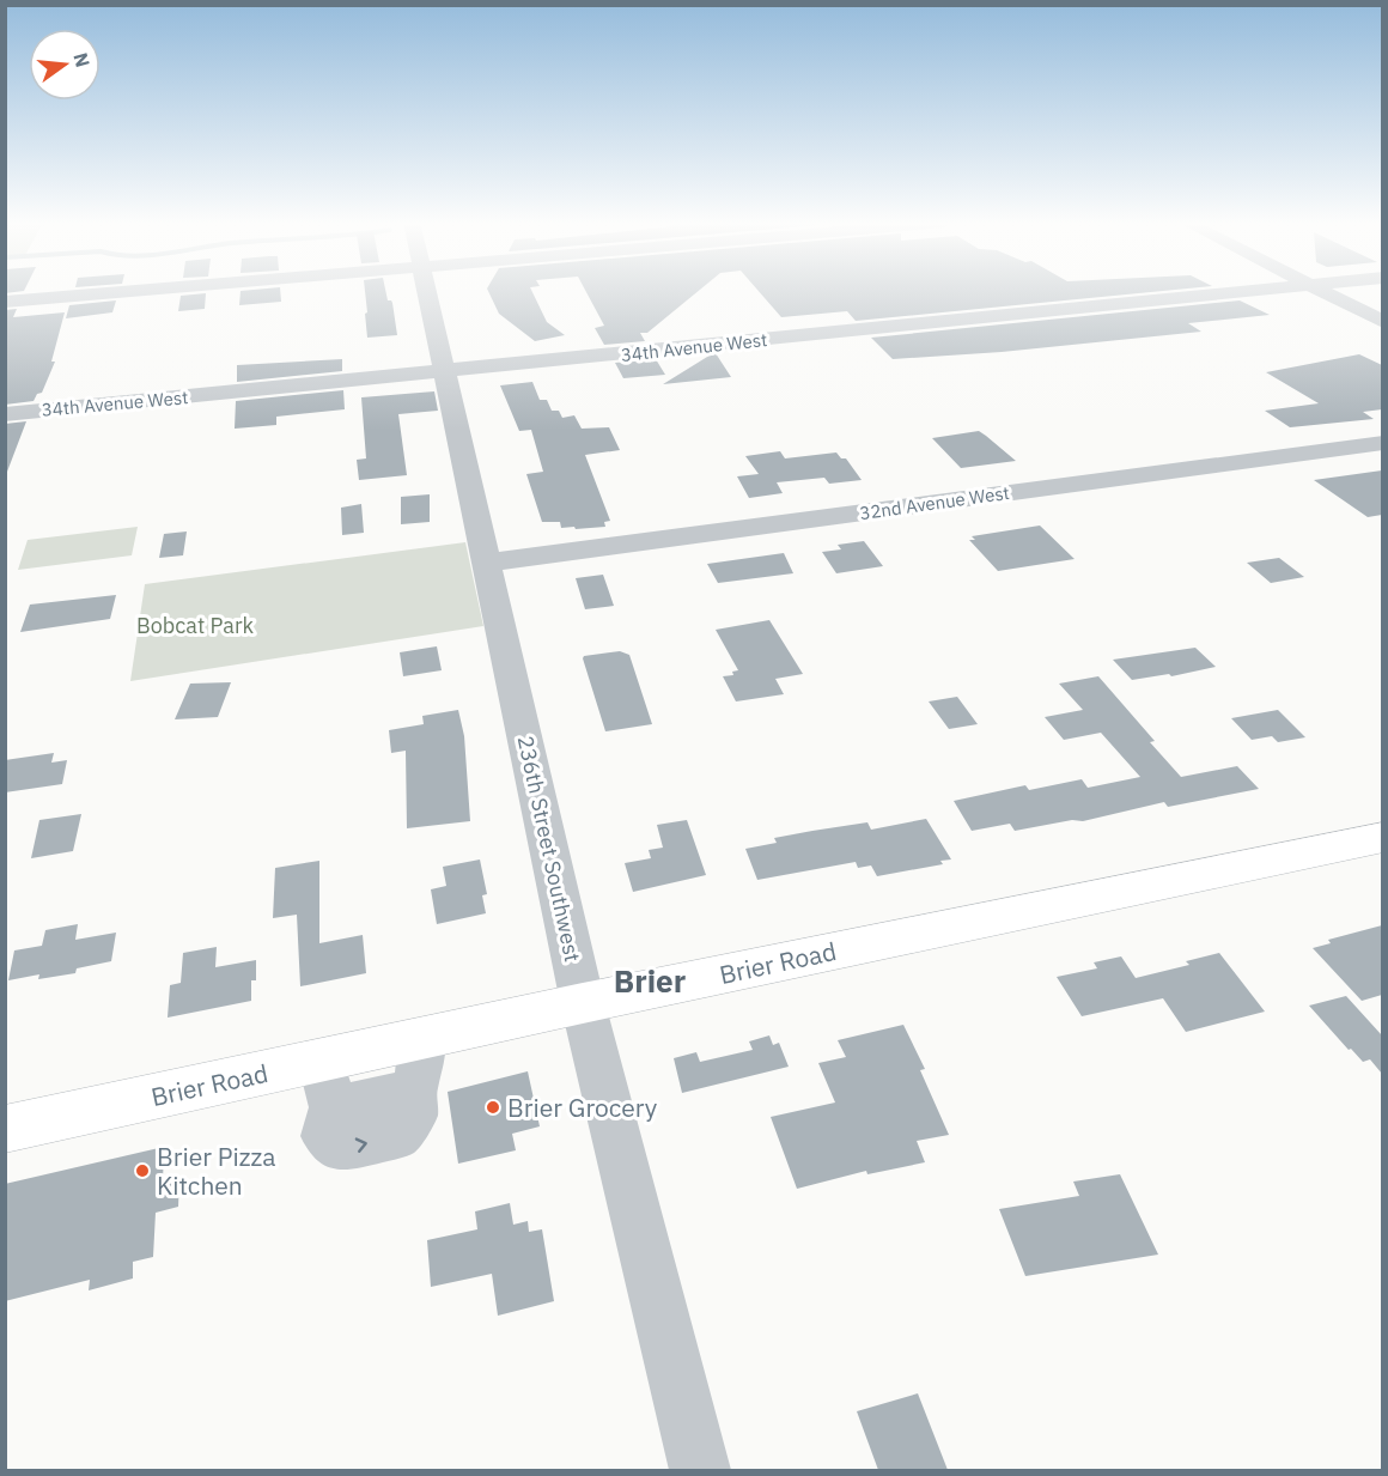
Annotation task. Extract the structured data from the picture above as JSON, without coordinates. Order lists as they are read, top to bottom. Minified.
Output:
{"streets":{"main road":["Brier Road"],"street":["34th Avenue West","32nd Avenue West","236th Street Southwest"]},"crossings":[["34th Avenue West","236th Street Southwest"],["32nd Avenue West","236th Street Southwest"],["236th Street Southwest","Brier Road"]],"districts":["Brier"],"parks":["Bobcat Park"],"places":["Brier Grocery","Brier Pizza Kitchen"],"north":"right"}
